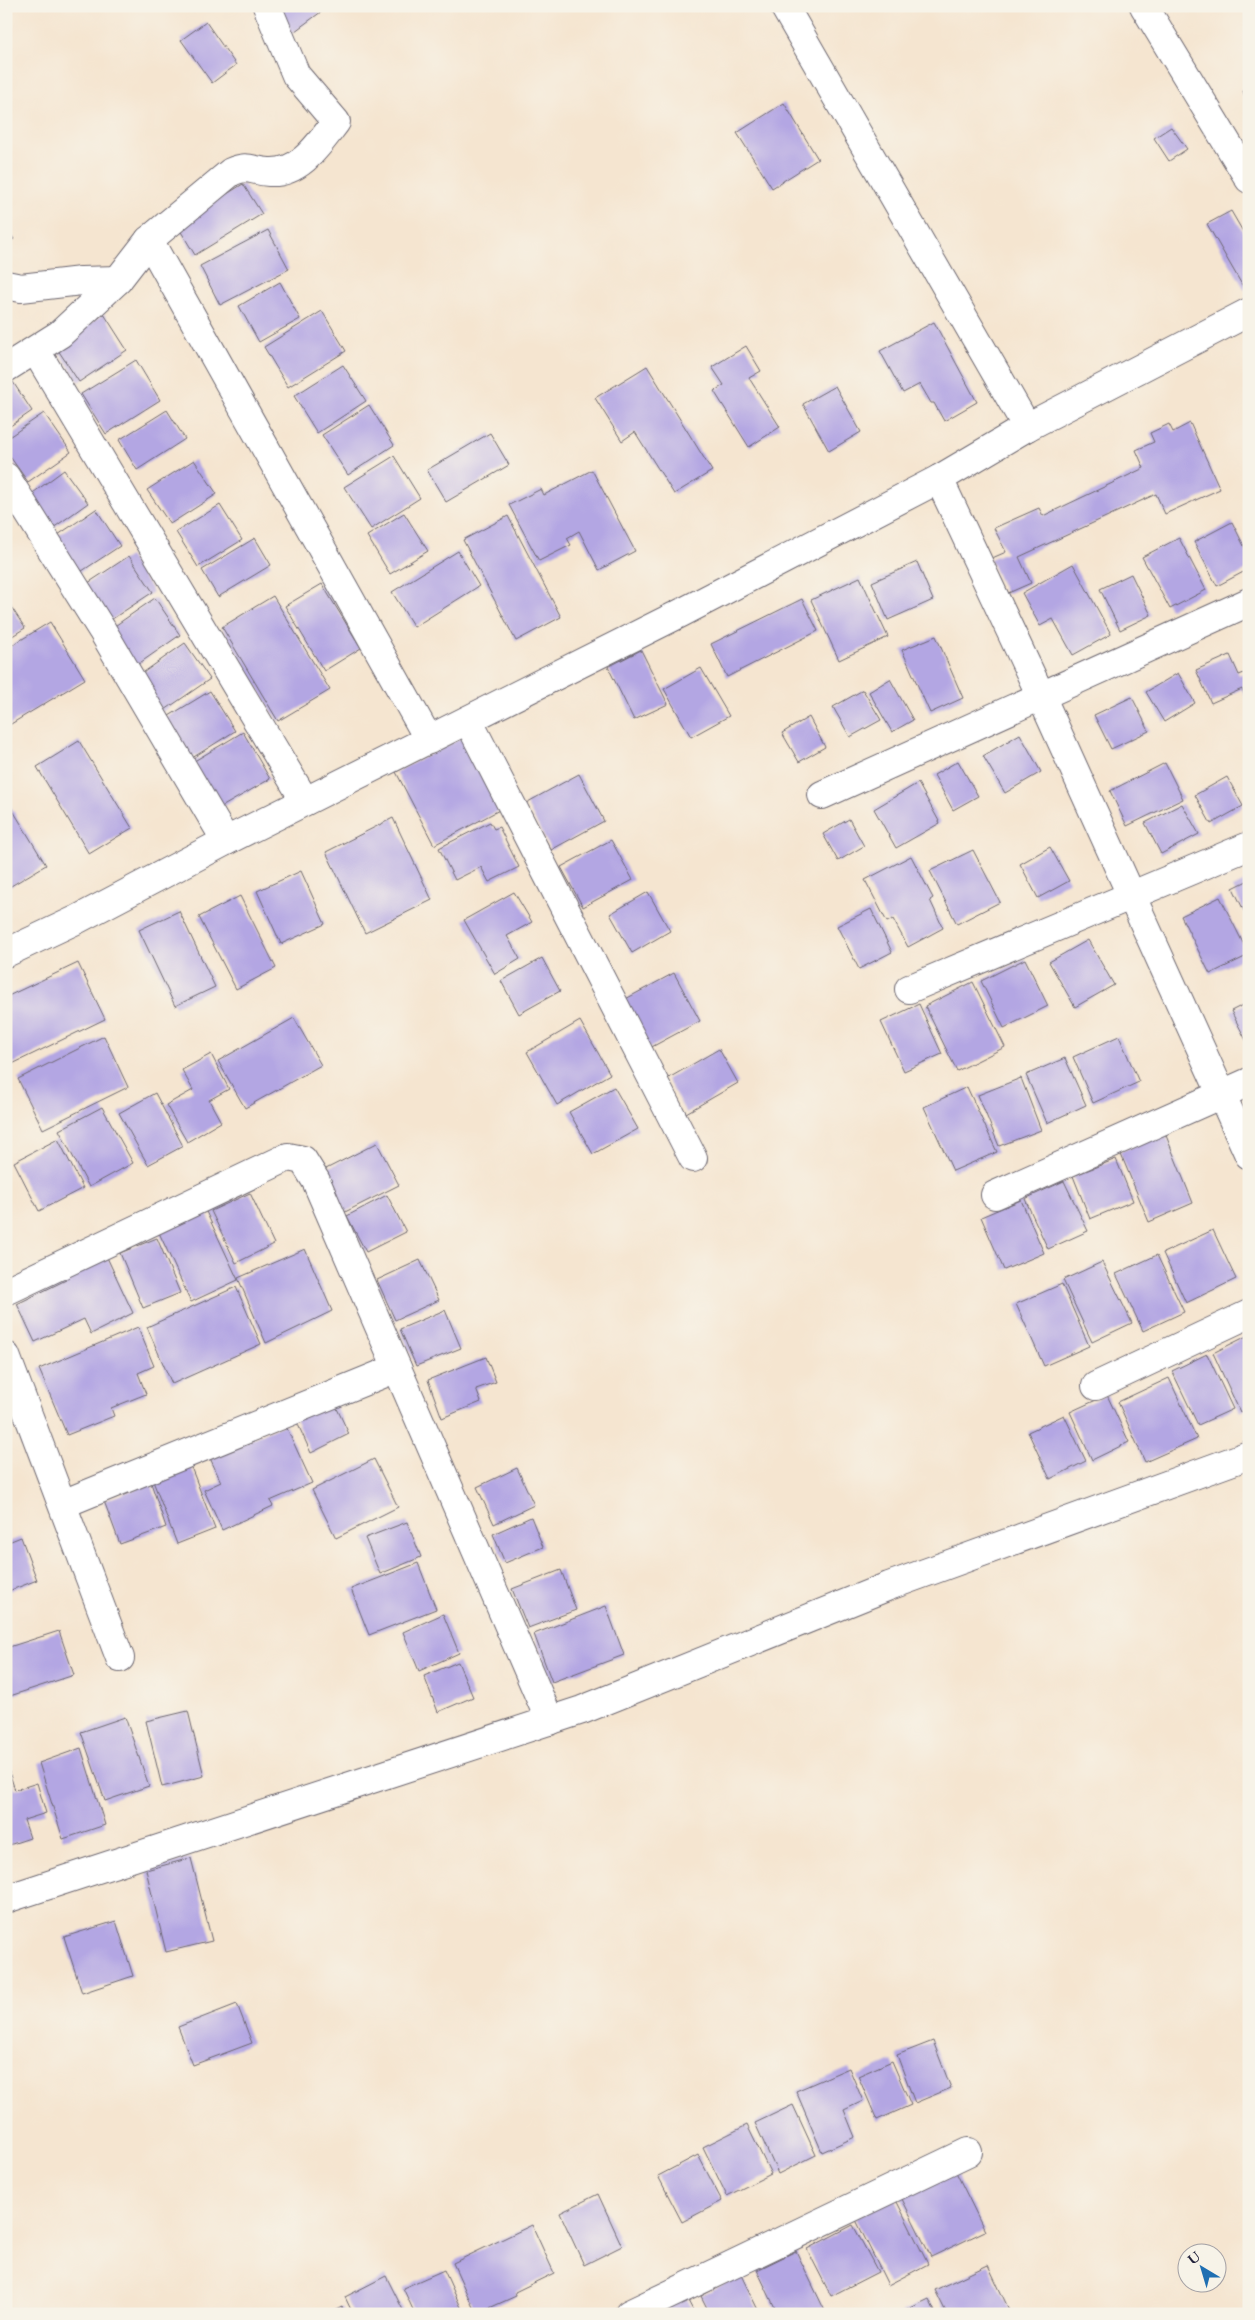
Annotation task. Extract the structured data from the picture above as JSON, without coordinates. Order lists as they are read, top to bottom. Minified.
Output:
{"north":"top left"}
